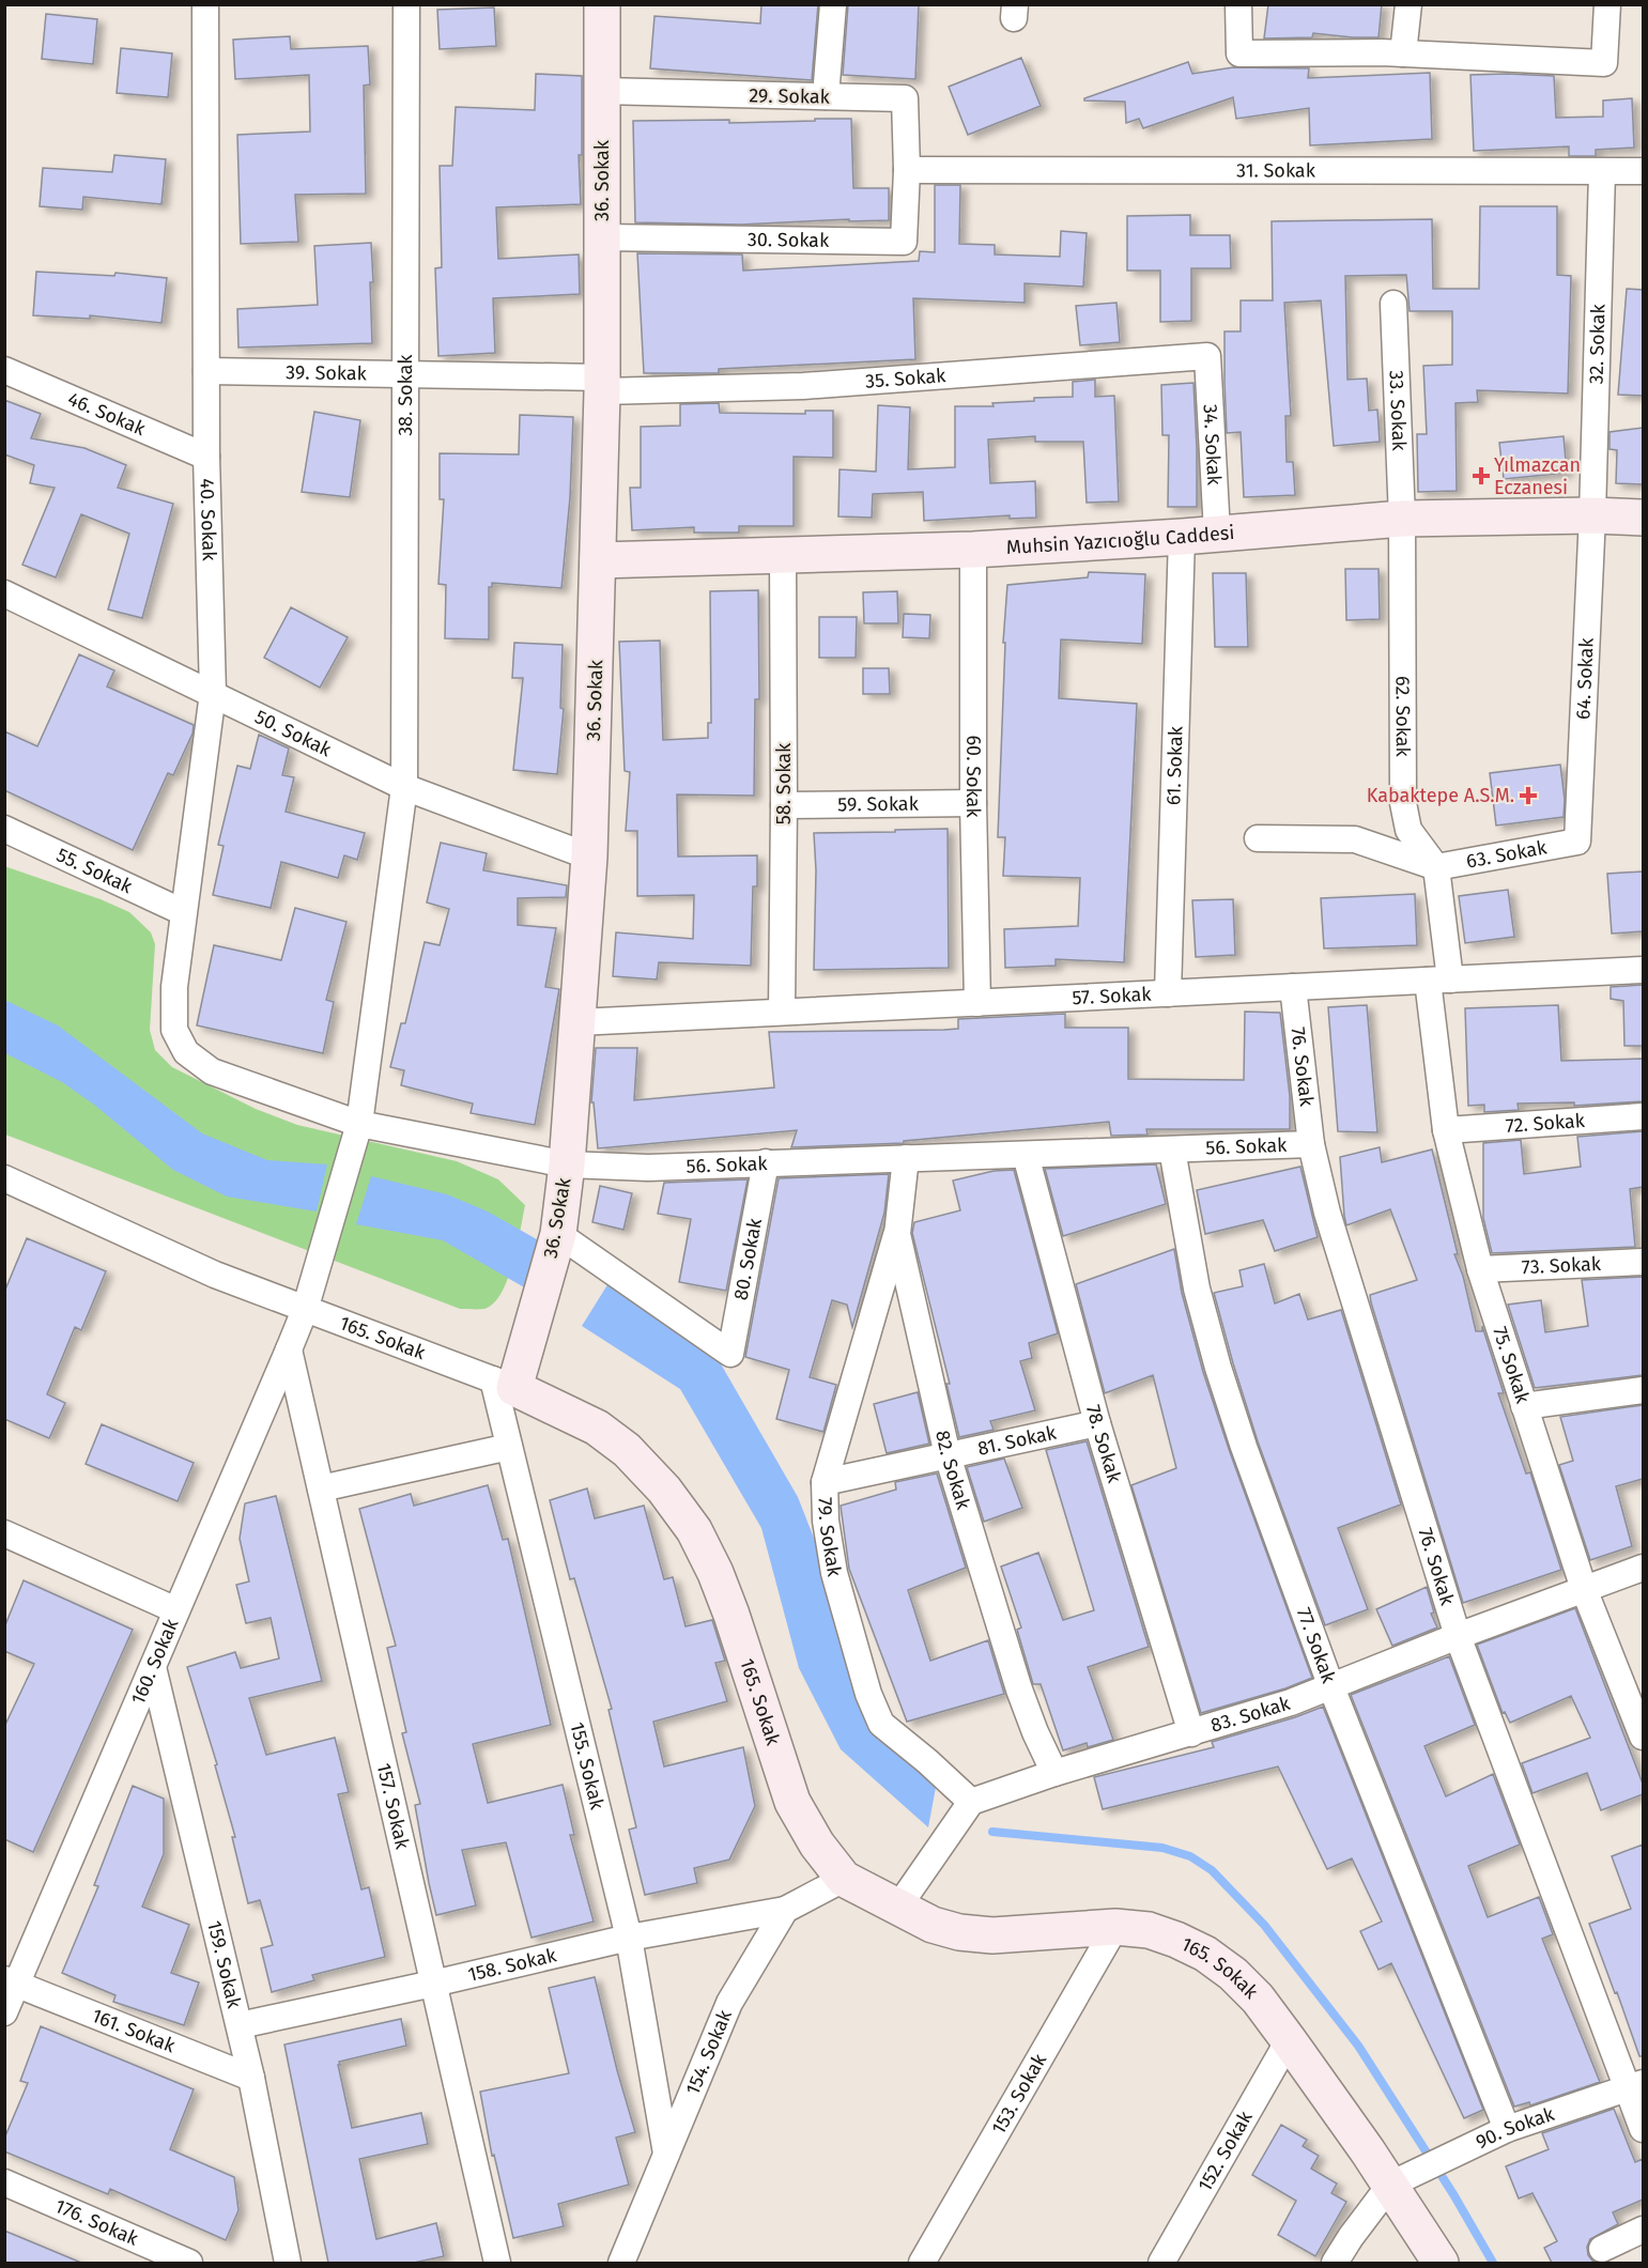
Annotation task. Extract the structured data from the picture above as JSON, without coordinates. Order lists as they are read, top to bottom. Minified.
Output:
{"streets":{"main road":["36. Sokak","Muhsin Yazıcıoğlu Caddesi","165. Sokak"],"street":["29. Sokak","31. Sokak","30. Sokak","32. Sokak","39. Sokak","35. Sokak","38. Sokak","33. Sokak","46. Sokak","34. Sokak","40. Sokak","64. Sokak","62. Sokak","50. Sokak","61. Sokak","60. Sokak","58. Sokak","59. Sokak","63. Sokak","55. Sokak","57. Sokak","76. Sokak","72. Sokak","56. Sokak","80. Sokak","73. Sokak","75. Sokak","81. Sokak","78. Sokak","82. Sokak","79. Sokak","77. Sokak","160. Sokak","83. Sokak","155. Sokak","157. Sokak","159. Sokak","158. Sokak","161. Sokak","154. Sokak","153. Sokak","90. Sokak","152. Sokak","176. Sokak"]},"crossings":[["29. Sokak","31. Sokak"],["29. Sokak","36. Sokak"],["29. Sokak","30. Sokak"],["31. Sokak","30. Sokak"],["31. Sokak","32. Sokak"],["36. Sokak","30. Sokak"],["36. Sokak","39. Sokak"],["36. Sokak","35. Sokak"],["36. Sokak","Muhsin Yazıcıoğlu Caddesi"],["36. Sokak","50. Sokak"],["36. Sokak","57. Sokak"],["36. Sokak","56. Sokak"],["36. Sokak","80. Sokak"],["36. Sokak","165. Sokak"],["36. Sokak","155. Sokak"],["32. Sokak","Muhsin Yazıcıoğlu Caddesi"],["32. Sokak","64. Sokak"],["39. Sokak","35. Sokak"],["39. Sokak","38. Sokak"],["39. Sokak","40. Sokak"],["35. Sokak","34. Sokak"],["38. Sokak","50. Sokak"],["38. Sokak","56. Sokak"],["38. Sokak","160. Sokak"],["33. Sokak","Muhsin Yazıcıoğlu Caddesi"],["33. Sokak","62. Sokak"],["46. Sokak","40. Sokak"],["34. Sokak","Muhsin Yazıcıoğlu Caddesi"],["40. Sokak","50. Sokak"],["40. Sokak","55. Sokak"],["40. Sokak","56. Sokak"],["Muhsin Yazıcıoğlu Caddesi","64. Sokak"],["Muhsin Yazıcıoğlu Caddesi","62. Sokak"],["Muhsin Yazıcıoğlu Caddesi","61. Sokak"],["Muhsin Yazıcıoğlu Caddesi","60. Sokak"],["Muhsin Yazıcıoğlu Caddesi","58. Sokak"],["64. Sokak","63. Sokak"],["62. Sokak","63. Sokak"],["62. Sokak","57. Sokak"],["62. Sokak","75. Sokak"],["61. Sokak","57. Sokak"],["60. Sokak","59. Sokak"],["60. Sokak","57. Sokak"],["58. Sokak","59. Sokak"],["58. Sokak","57. Sokak"],["57. Sokak","76. Sokak"],["57. Sokak","75. Sokak"],["76. Sokak","56. Sokak"],["76. Sokak","83. Sokak"],["76. Sokak","90. Sokak"],["72. Sokak","75. Sokak"],["56. Sokak","80. Sokak"],["56. Sokak","78. Sokak"],["56. Sokak","82. Sokak"],["56. Sokak","77. Sokak"],["56. Sokak","160. Sokak"],["73. Sokak","75. Sokak"],["165. Sokak","160. Sokak"],["165. Sokak","155. Sokak"],["165. Sokak","153. Sokak"],["165. Sokak","90. Sokak"],["165. Sokak","152. Sokak"],["75. Sokak","83. Sokak"],["81. Sokak","78. Sokak"],["81. Sokak","82. Sokak"],["81. Sokak","79. Sokak"],["78. Sokak","83. Sokak"],["82. Sokak","79. Sokak"],["82. Sokak","83. Sokak"],["79. Sokak","83. Sokak"],["77. Sokak","83. Sokak"],["77. Sokak","90. Sokak"],["160. Sokak","157. Sokak"],["160. Sokak","159. Sokak"],["160. Sokak","161. Sokak"],["155. Sokak","158. Sokak"],["155. Sokak","154. Sokak"],["157. Sokak","158. Sokak"],["159. Sokak","158. Sokak"],["159. Sokak","161. Sokak"],["158. Sokak","154. Sokak"]],"places":{"health":["Yılmazcan Eczanesi","Kabaktepe A.S.M."]}}
